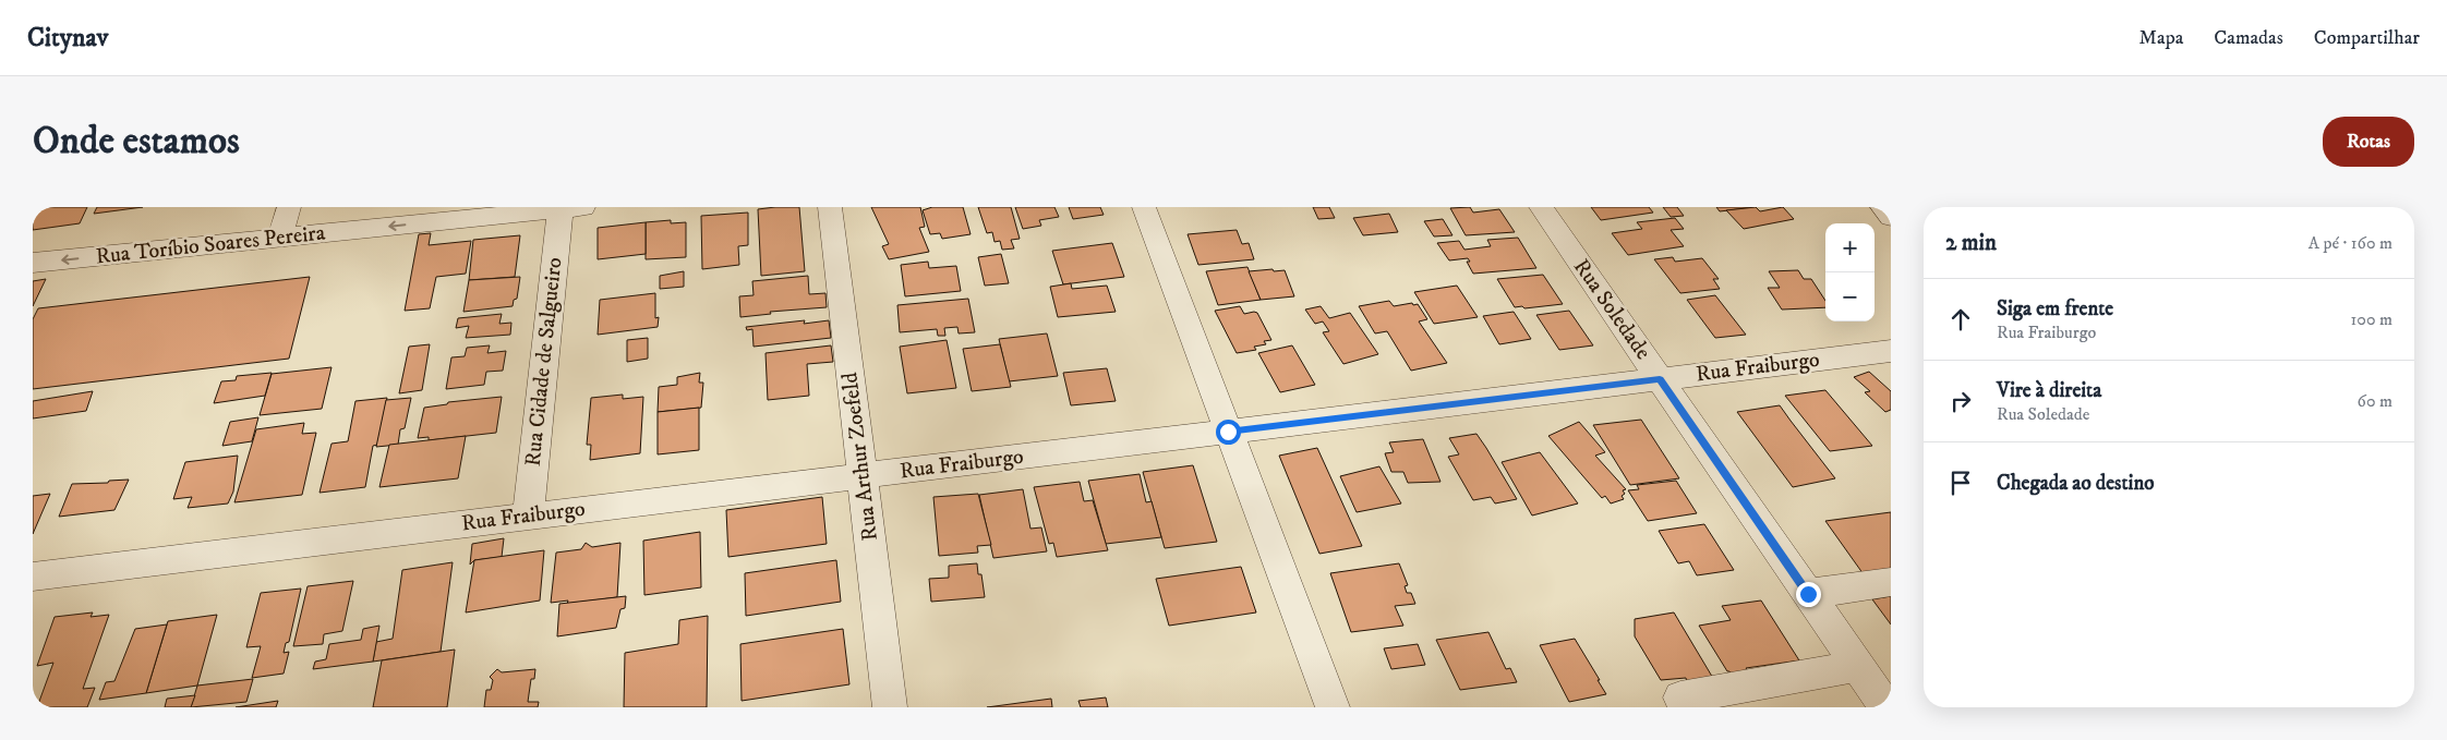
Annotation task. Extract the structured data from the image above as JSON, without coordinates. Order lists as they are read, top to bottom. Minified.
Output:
{"streets":{"street":["Rua Toríbio Soares Pereira","Rua Soledade","Rua Cidade de Salgueiro","Rua Fraiburgo","Rua Arthur Zoefeld"]},"crossings":[["Rua Toríbio Soares Pereira","Rua Cidade de Salgueiro"],["Rua Soledade","Rua Fraiburgo"],["Rua Cidade de Salgueiro","Rua Fraiburgo"],["Rua Fraiburgo","Rua Arthur Zoefeld"]],"one_way":["Rua Toríbio Soares Pereira"],"page":{"header":"Citynav","nav":["Mapa","Camadas","Compartilhar"],"buttons":"Rotas","title":"Onde estamos","heading":["2 min","A pé · 160 m"],"map_buttons":["+","−"],"list":[["Siga em frente","Rua Fraiburgo","100 m"],["Vire à direita","Rua Soledade","60 m"],"Chegada ao destino"]}}
